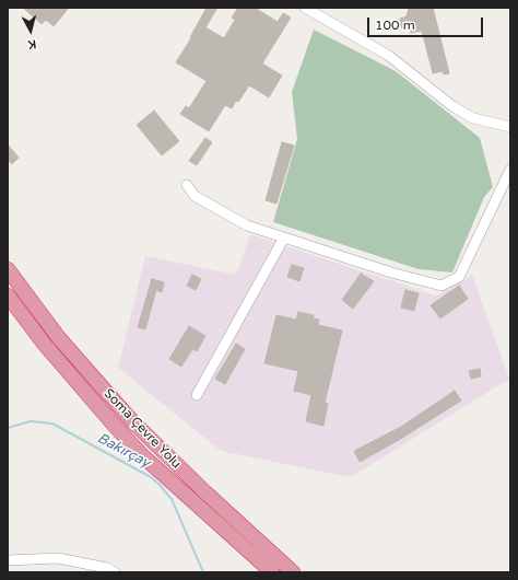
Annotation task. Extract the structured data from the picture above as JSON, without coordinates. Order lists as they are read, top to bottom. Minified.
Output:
{"streets":{"highway":["Soma Çevre Yolu"]},"water":["Bakırçay"],"scale_bar":"100 m","north":"bottom"}
